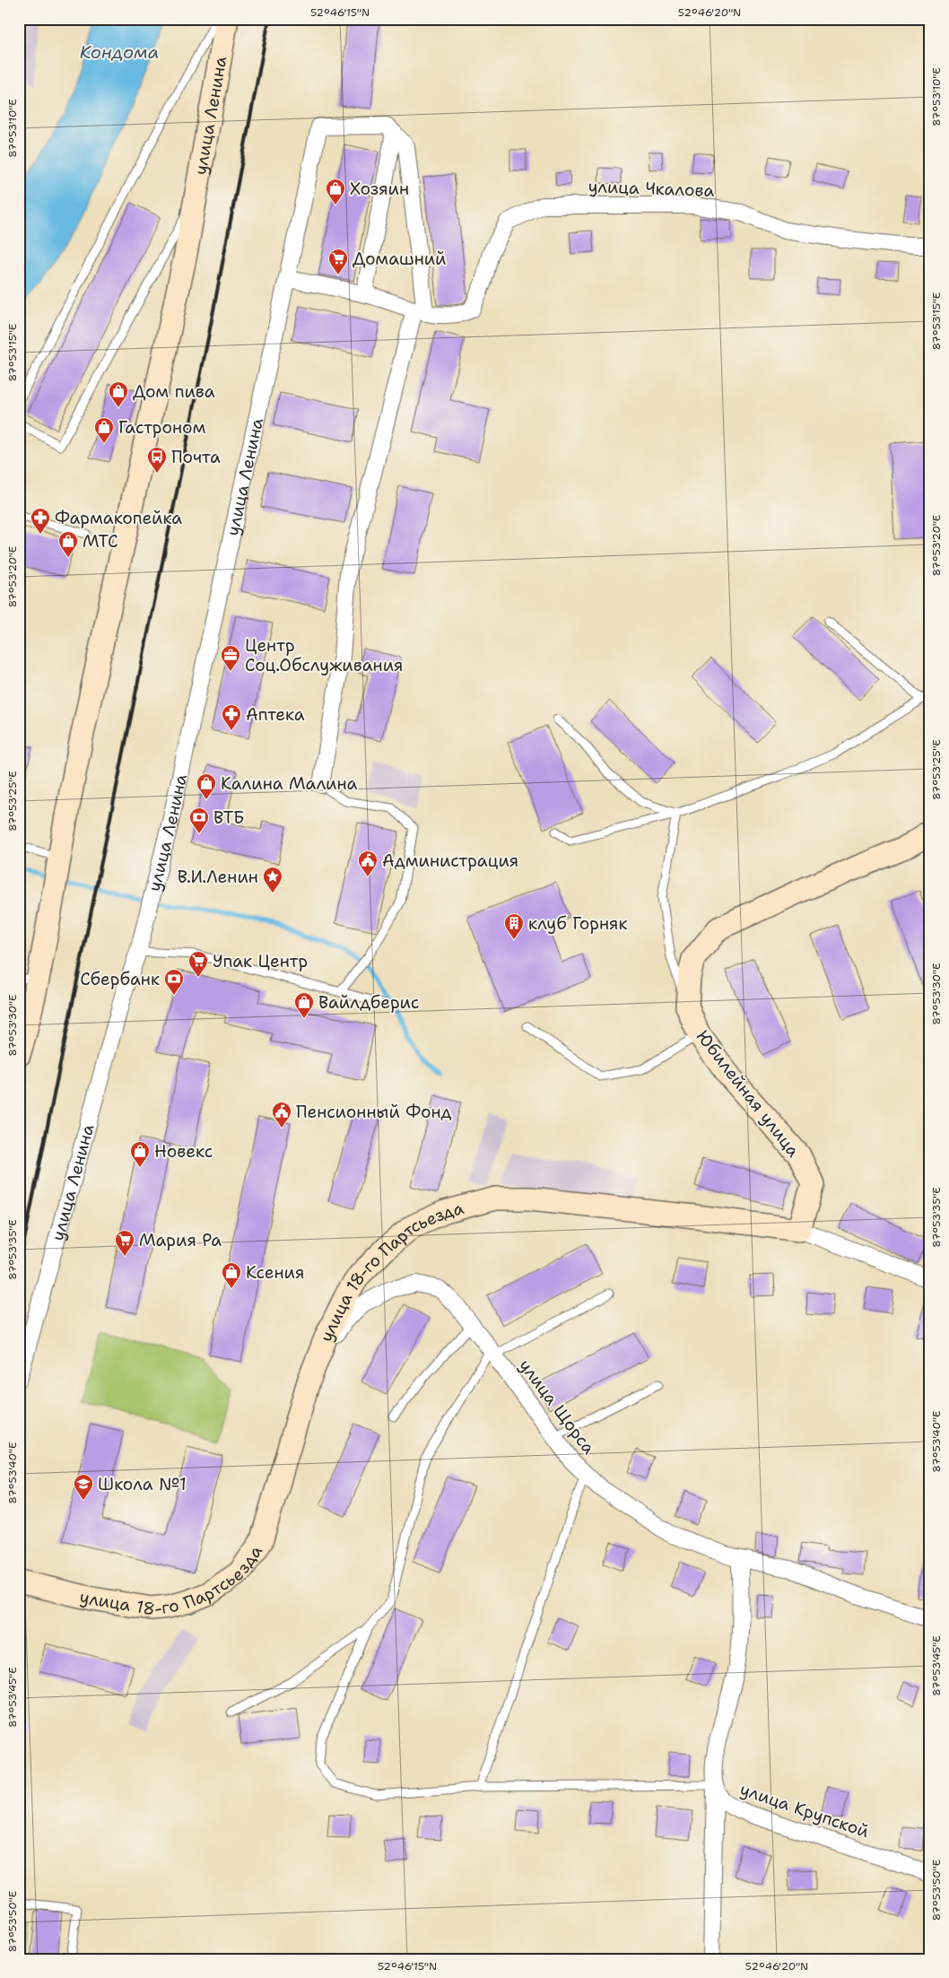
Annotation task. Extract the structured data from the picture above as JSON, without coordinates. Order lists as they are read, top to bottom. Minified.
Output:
{"streets":{"street":["улица Ленина","улица Чкалова","Юбилейная улица","улица 18-го Партсьезда","улица Щорса","улица Крупской"]},"crossings":[["Юбилейная улица","улица 18-го Партсьезда"],["улица 18-го Партсьезда","улица Щорса"],["улица Щорса","улица Крупской"]],"water":["Кондома"],"places":{"shop":["Хозяин","Дом пива","Гастроном","МТС","Калина Малина","Вайлдберис","Новекс","Ксения"],"supermarket":["Домашний","Упак Центр","Мария Ра"],"bus stop":["Почта"],"pharmacy":["Фармакопейка","Аптека"],"office":["Центр Соц.Обслуживания"],"bank":["ВТБ","Сбербанк"],"public building":["Администрация","Пенсионный Фонд"],"place":["В.И.Ленин"],"building":["клуб Горняк"],"school or university":["Школа №1"]},"coordinates":["52°46'15\"N","52°46'20\"N","87°53'10\"E","87°53'15\"E","87°53'20\"E","87°53'25\"E","87°53'30\"E","87°53'35\"E","87°53'40\"E","87°53'45\"E","87°53'50\"E"]}
